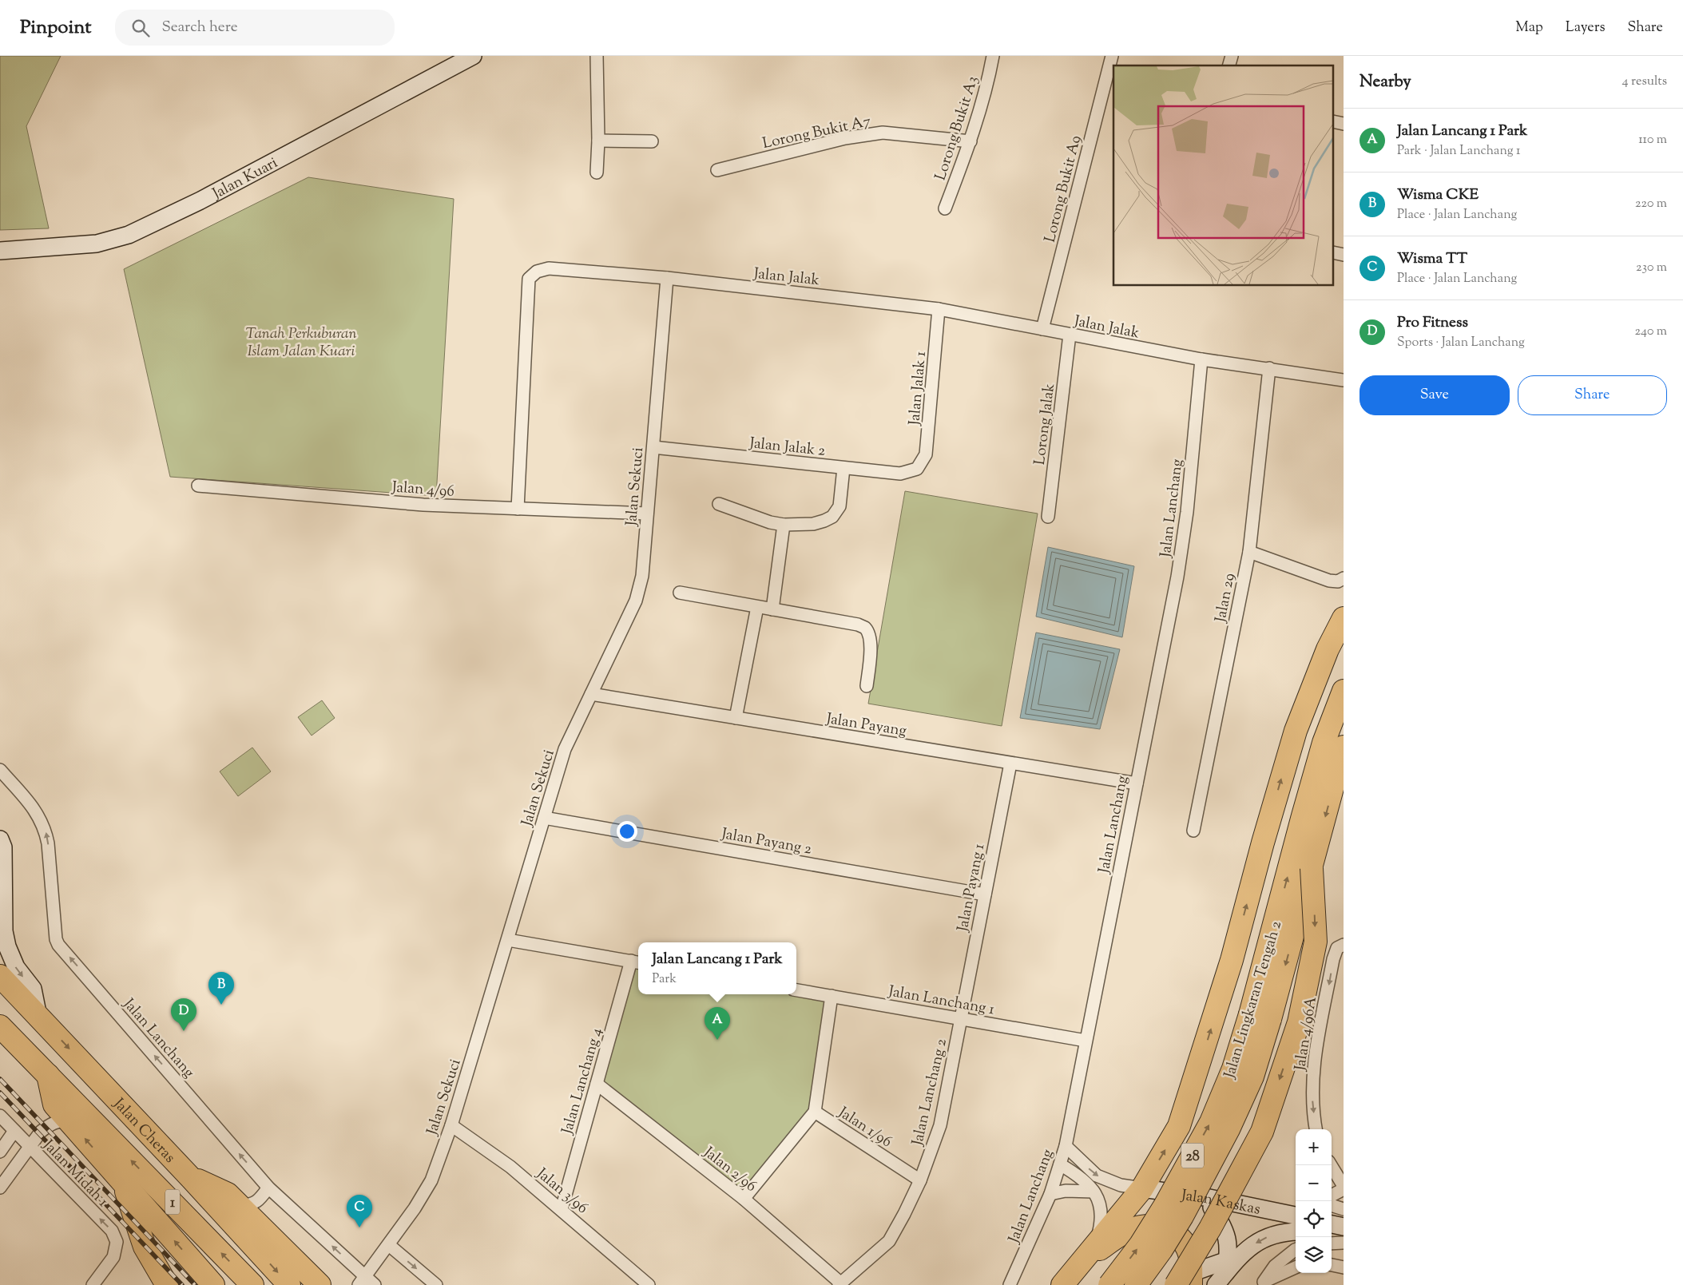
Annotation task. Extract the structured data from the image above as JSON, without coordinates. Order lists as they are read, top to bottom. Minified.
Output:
{"streets":{"highway":["Jalan Lingkaran Tengah 2","Jalan Cheras","28","1"],"street":["Lorong Bukit A3","Lorong Bukit A7","Jalan Kuari","Lorong Bukit A9","Jalan Jalak","Jalan Jalak 1","Lorong Jalak","Jalan Jalak 2","Jalan Sekuci","Jalan 4/96","Jalan Lanchang","Jalan 29","Jalan Payang","Jalan Payang 2","Jalan Payang 1","Jalan Lanchang 1","Jalan 4/96A","Jalan Lanchang 4","Jalan Lanchang 2","Jalan 1/96","Jalan 2/96","Jalan Midah 1","Jalan 3/96","Jalan Kaskas"]},"crossings":[["Lorong Bukit A3","Lorong Bukit A7"],["Lorong Bukit A9","Jalan Jalak"],["Jalan Jalak","Jalan Jalak 1"],["Jalan Jalak","Lorong Jalak"],["Jalan Jalak","Jalan Sekuci"],["Jalan Jalak","Jalan 4/96"],["Jalan Jalak","Jalan Lanchang"],["Jalan Jalak","Jalan 29"],["Jalan Jalak 1","Jalan Jalak 2"],["Jalan Jalak 2","Jalan Sekuci"],["Jalan Sekuci","Jalan 4/96"],["Jalan Sekuci","Jalan Lanchang"],["Jalan Sekuci","Jalan Payang"],["Jalan Sekuci","Jalan Payang 2"],["Jalan Sekuci","Jalan 3/96"],["Jalan Lanchang","Jalan Payang"],["Jalan Lanchang","Jalan Lanchang 1"],["Jalan Payang","Jalan Payang 1"],["Jalan Payang 2","Jalan Payang 1"],["Jalan Payang 1","Jalan Lanchang 1"],["Jalan Payang 1","Jalan Lanchang 2"],["Jalan Lanchang 1","Jalan Lanchang 2"],["Jalan Lanchang 4","Jalan 2/96"],["Jalan Lanchang 4","Jalan 3/96"],["Jalan Lanchang 2","Jalan 1/96"],["Jalan Lanchang 2","Jalan 2/96"]],"one_way":["Jalan Lanchang","Jalan 4/96A","Jalan Midah 1"],"parks":["Tanah Perkuburan Islam Jalan Kuari"],"page":{"header":"Pinpoint","search":"Search here","nav":["Map","Layers","Share"],"heading":["Nearby","4 results"],"list":[{"mark":"A","name":"Jalan Lancang 1 Park","note":"Park · Jalan Lanchang 1","value":"110 m"},{"mark":"B","name":"Wisma CKE","note":"Place · Jalan Lanchang","value":"220 m"},{"mark":"C","name":"Wisma TT","note":"Place · Jalan Lanchang","value":"230 m"},{"mark":"D","name":"Pro Fitness","note":"Sports · Jalan Lanchang","value":"240 m"}],"buttons":["Save","Share"],"popup":["Jalan Lancang 1 Park","Park"],"pins":["B","D","A","C"],"map_buttons":["+","−"]}}
